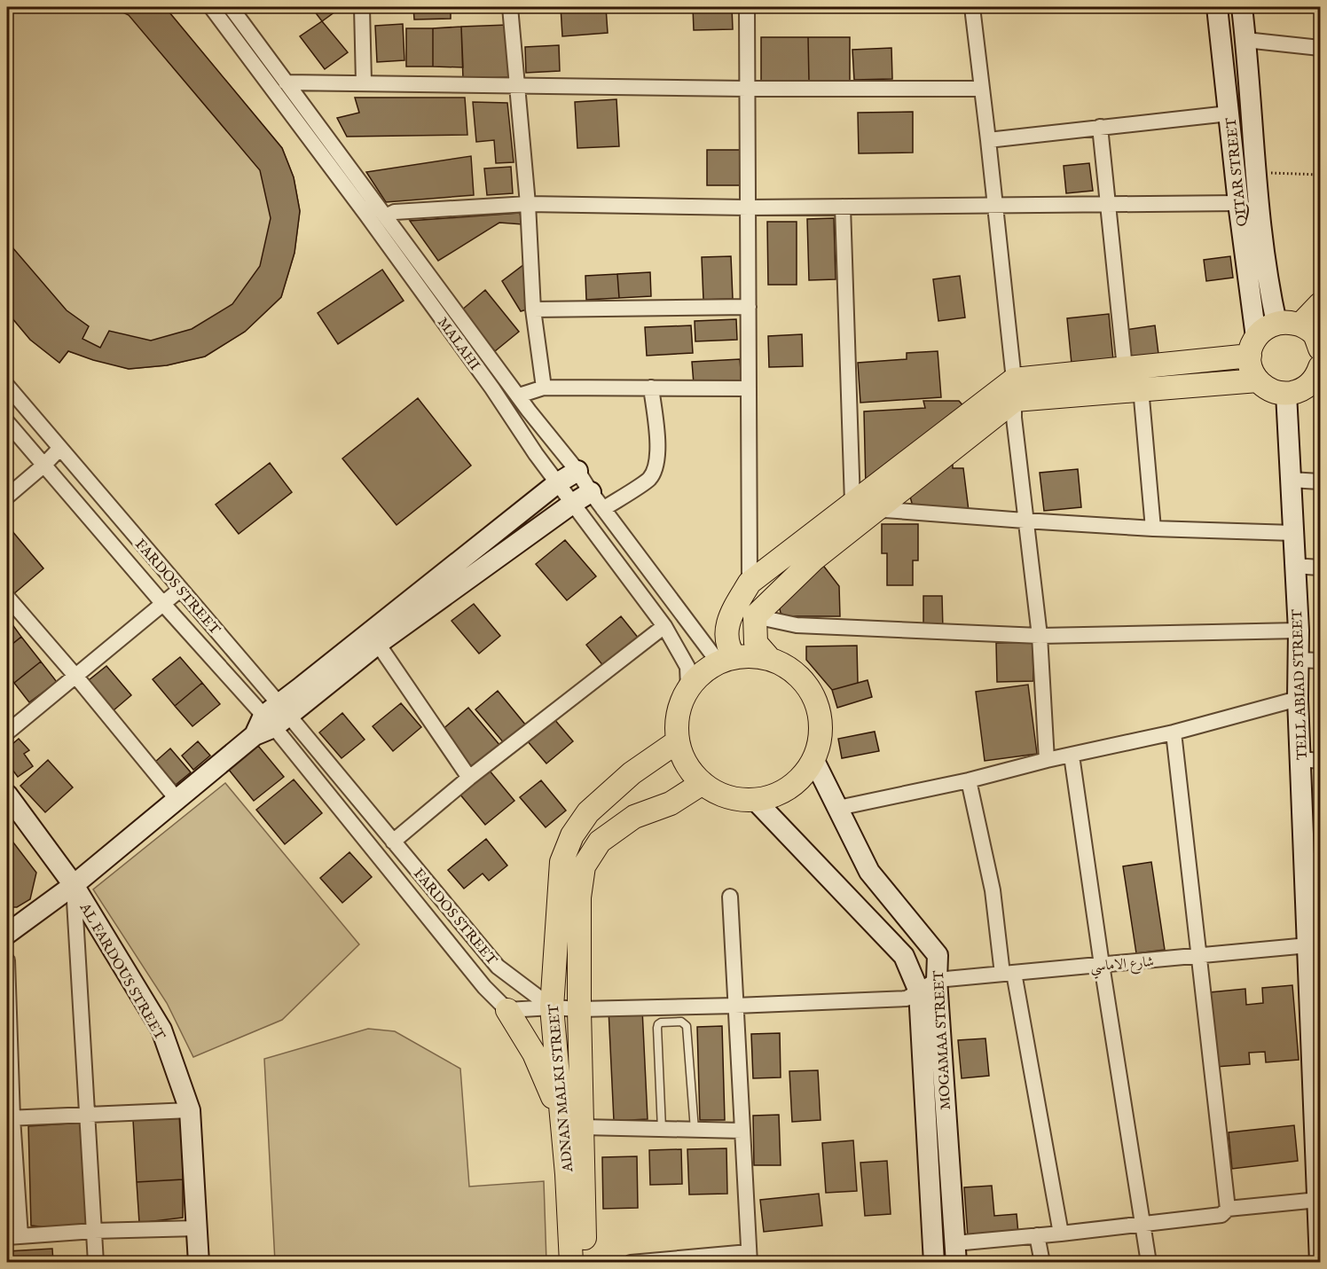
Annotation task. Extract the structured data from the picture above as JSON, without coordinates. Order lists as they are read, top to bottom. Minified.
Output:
{"streets":{"main road":["QITAR STREET","TELL ABIAD STREET","AL FARDOUS STREET","MOGAMAA STREET","ADNAN MALKI STREET"],"street":["MALAHI","FARDOS STREET","شارع الاماسي"]},"crossings":[["MALAHI","MOGAMAA STREET"],["MALAHI","ADNAN MALKI STREET"],["FARDOS STREET","ADNAN MALKI STREET"],["TELL ABIAD STREET","شارع الاماسي"],["شارع الاماسي","MOGAMAA STREET"],["MOGAMAA STREET","ADNAN MALKI STREET"]]}
